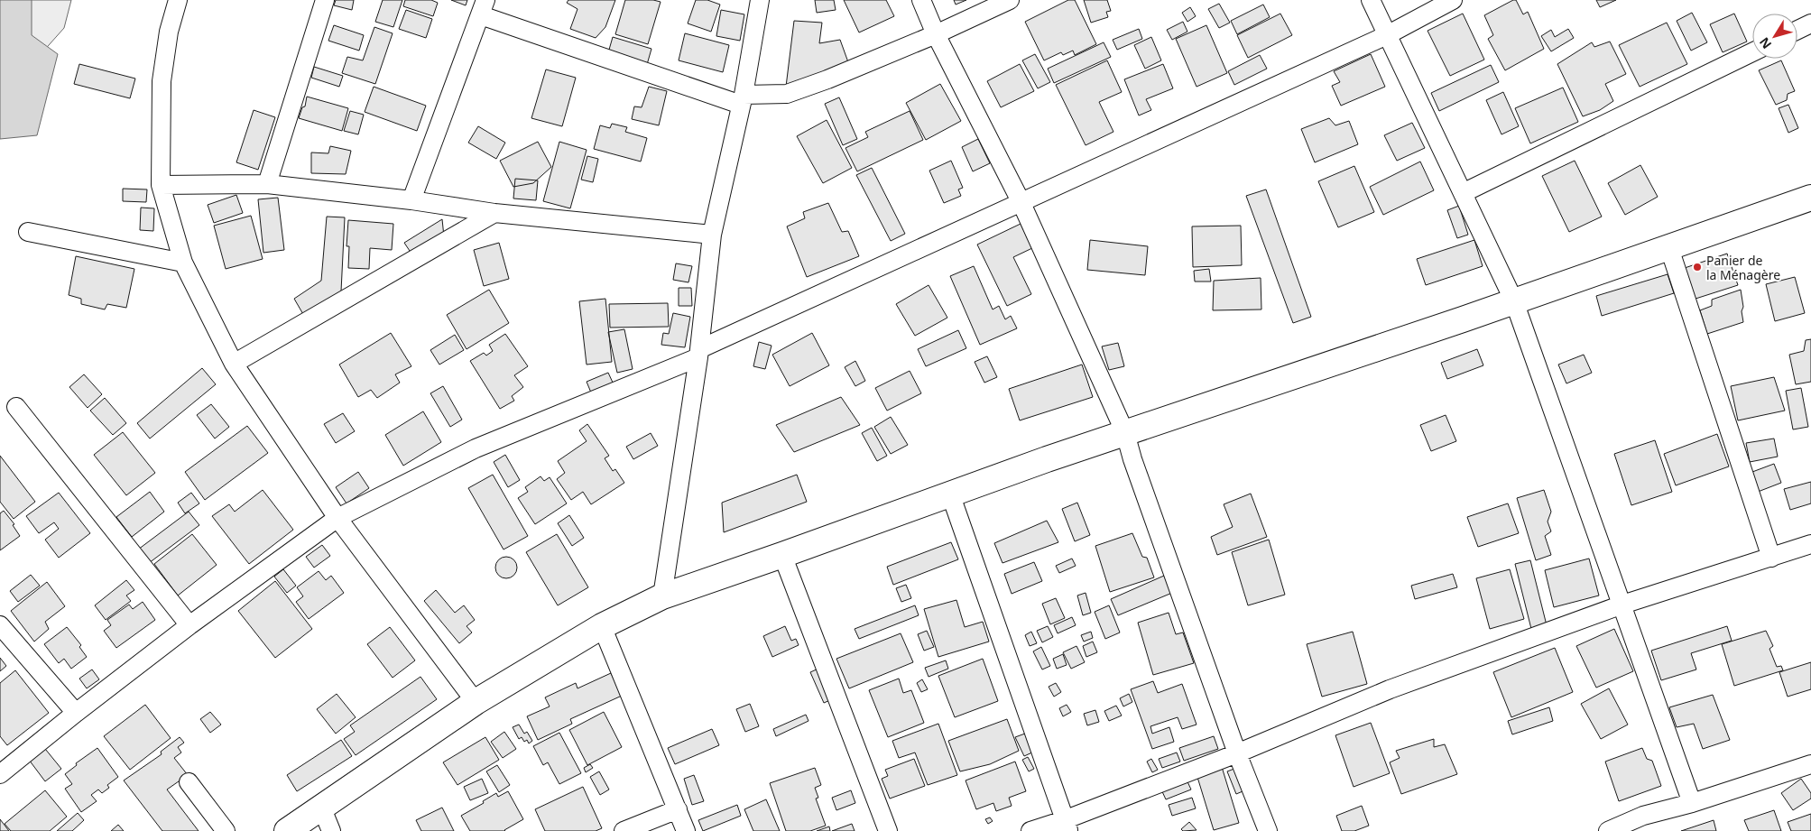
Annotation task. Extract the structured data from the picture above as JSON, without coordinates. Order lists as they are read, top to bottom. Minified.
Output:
{"places":["Panier de la Ménagère"],"north":"bottom left"}
